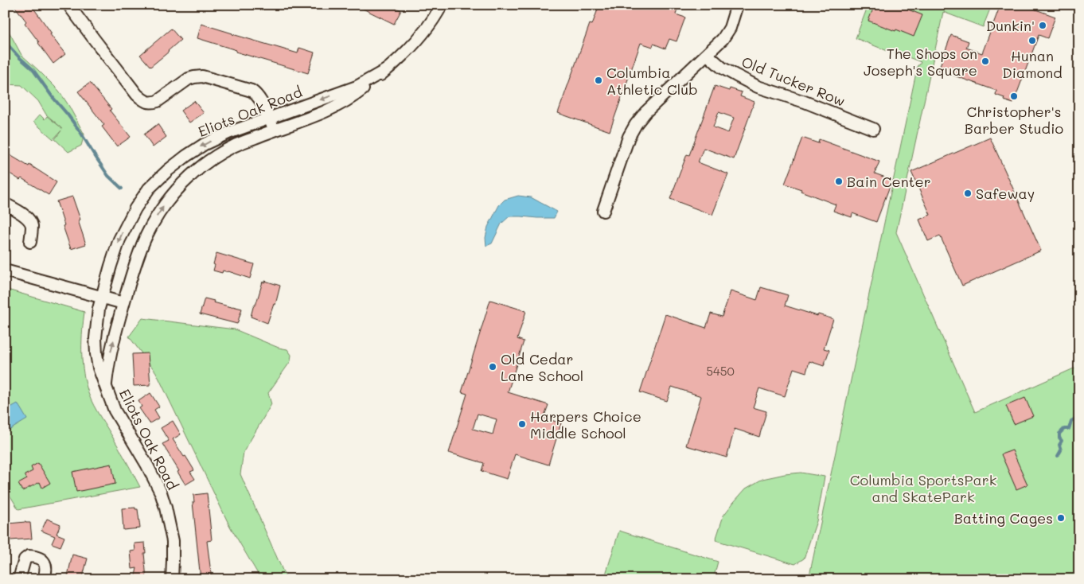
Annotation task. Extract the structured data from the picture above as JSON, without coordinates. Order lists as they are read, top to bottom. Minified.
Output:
{"streets":{"street":["Old Tucker Row","Eliots Oak Road"]},"parks":["Columbia SportsPark and SkatePark"],"places":["Dunkin'","Hunan Diamond","The Shops on Joseph's Square","Columbia Athletic Club","Christopher's Barber Studio","Bain Center","Safeway","Old Cedar Lane School","Harpers Choice Middle School","Batting Cages"],"house_numbers":["5450"]}
